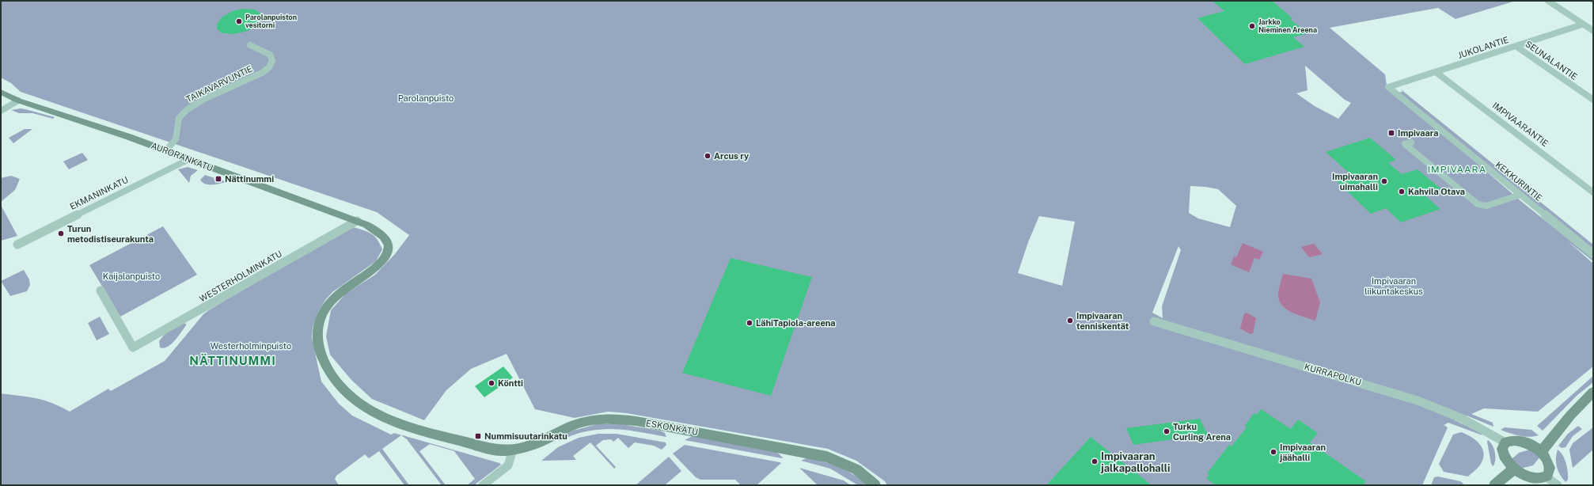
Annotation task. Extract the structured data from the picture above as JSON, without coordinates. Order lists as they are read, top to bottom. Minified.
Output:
{"streets":{"street":["JUKOLANTIE","SEUNALANTIE","TAIKAVARVUNTIE","IMPIVAARANTIE","AURORANKATU","KEKKURINTIE","EKMANINKATU","WESTERHOLMINKATU","KURRAPOLKU","ESKONKATU"]},"crossings":[["JUKOLANTIE","SEUNALANTIE"],["JUKOLANTIE","IMPIVAARANTIE"],["JUKOLANTIE","KEKKURINTIE"],["TAIKAVARVUNTIE","AURORANKATU"],["AURORANKATU","EKMANINKATU"],["AURORANKATU","WESTERHOLMINKATU"],["AURORANKATU","ESKONKATU"]],"districts":["IMPIVAARA","NÄTTINUMMI"],"parks":["Parolanpuisto","Kaijalanpuisto","Impivaaran liikuntakeskus","Westerholminpuisto"],"places":{"other":["Parolanpuiston vesitorni","Jarkko Nieminen Areena","Arcus ry","Impivaaran uimahalli","Kahvila Otava","Turun metodistiseurakunta","Impivaaran tenniskentät","LähiTapiola-areena","Köntti","Turku Curling Arena","Impivaaran jäähalli","Impivaaran jalkapallohalli"],"transit":["Impivaara","Nättinummi","Nummisuutarinkatu"]}}
